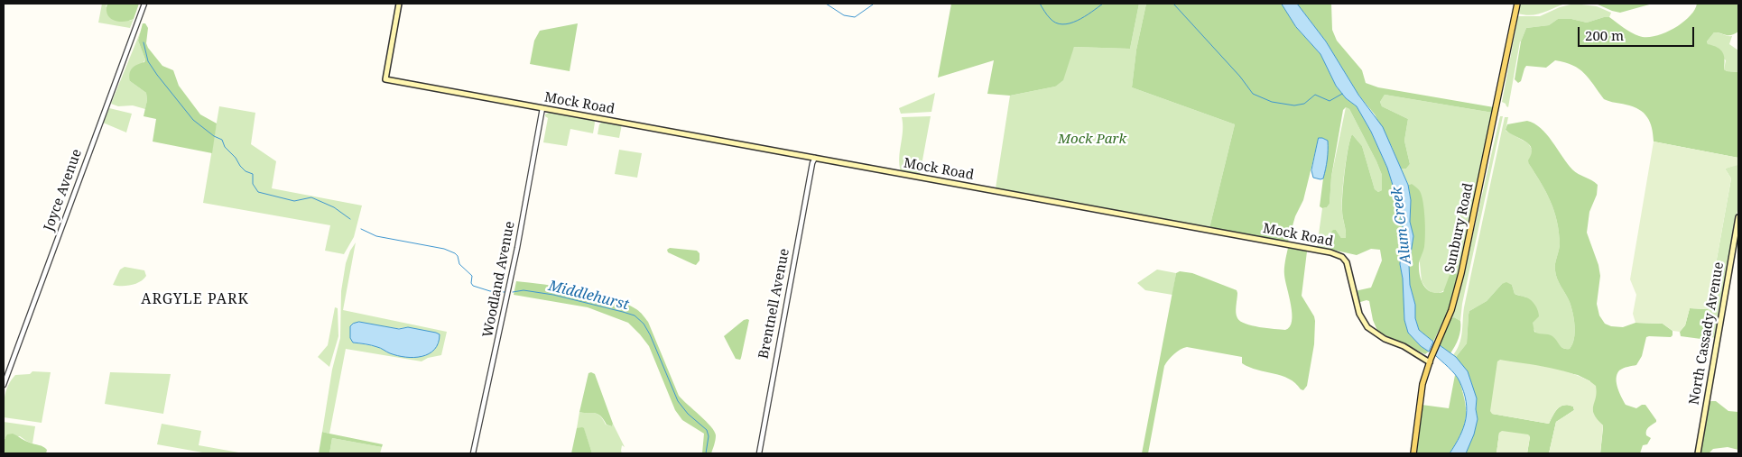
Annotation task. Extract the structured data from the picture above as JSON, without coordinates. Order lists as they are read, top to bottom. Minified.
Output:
{"streets":{"main road":["Mock Road","Sunbury Road","North Cassady Avenue"],"street":["Joyce Avenue","Woodland Avenue","Brentnell Avenue"]},"crossings":[["Mock Road","Sunbury Road"],["Mock Road","Woodland Avenue"],["Mock Road","Brentnell Avenue"]],"districts":["ARGYLE PARK"],"water":["Alum Creek","Middlehurst"],"parks":["Mock Park"],"scale_bar":"200 m"}
